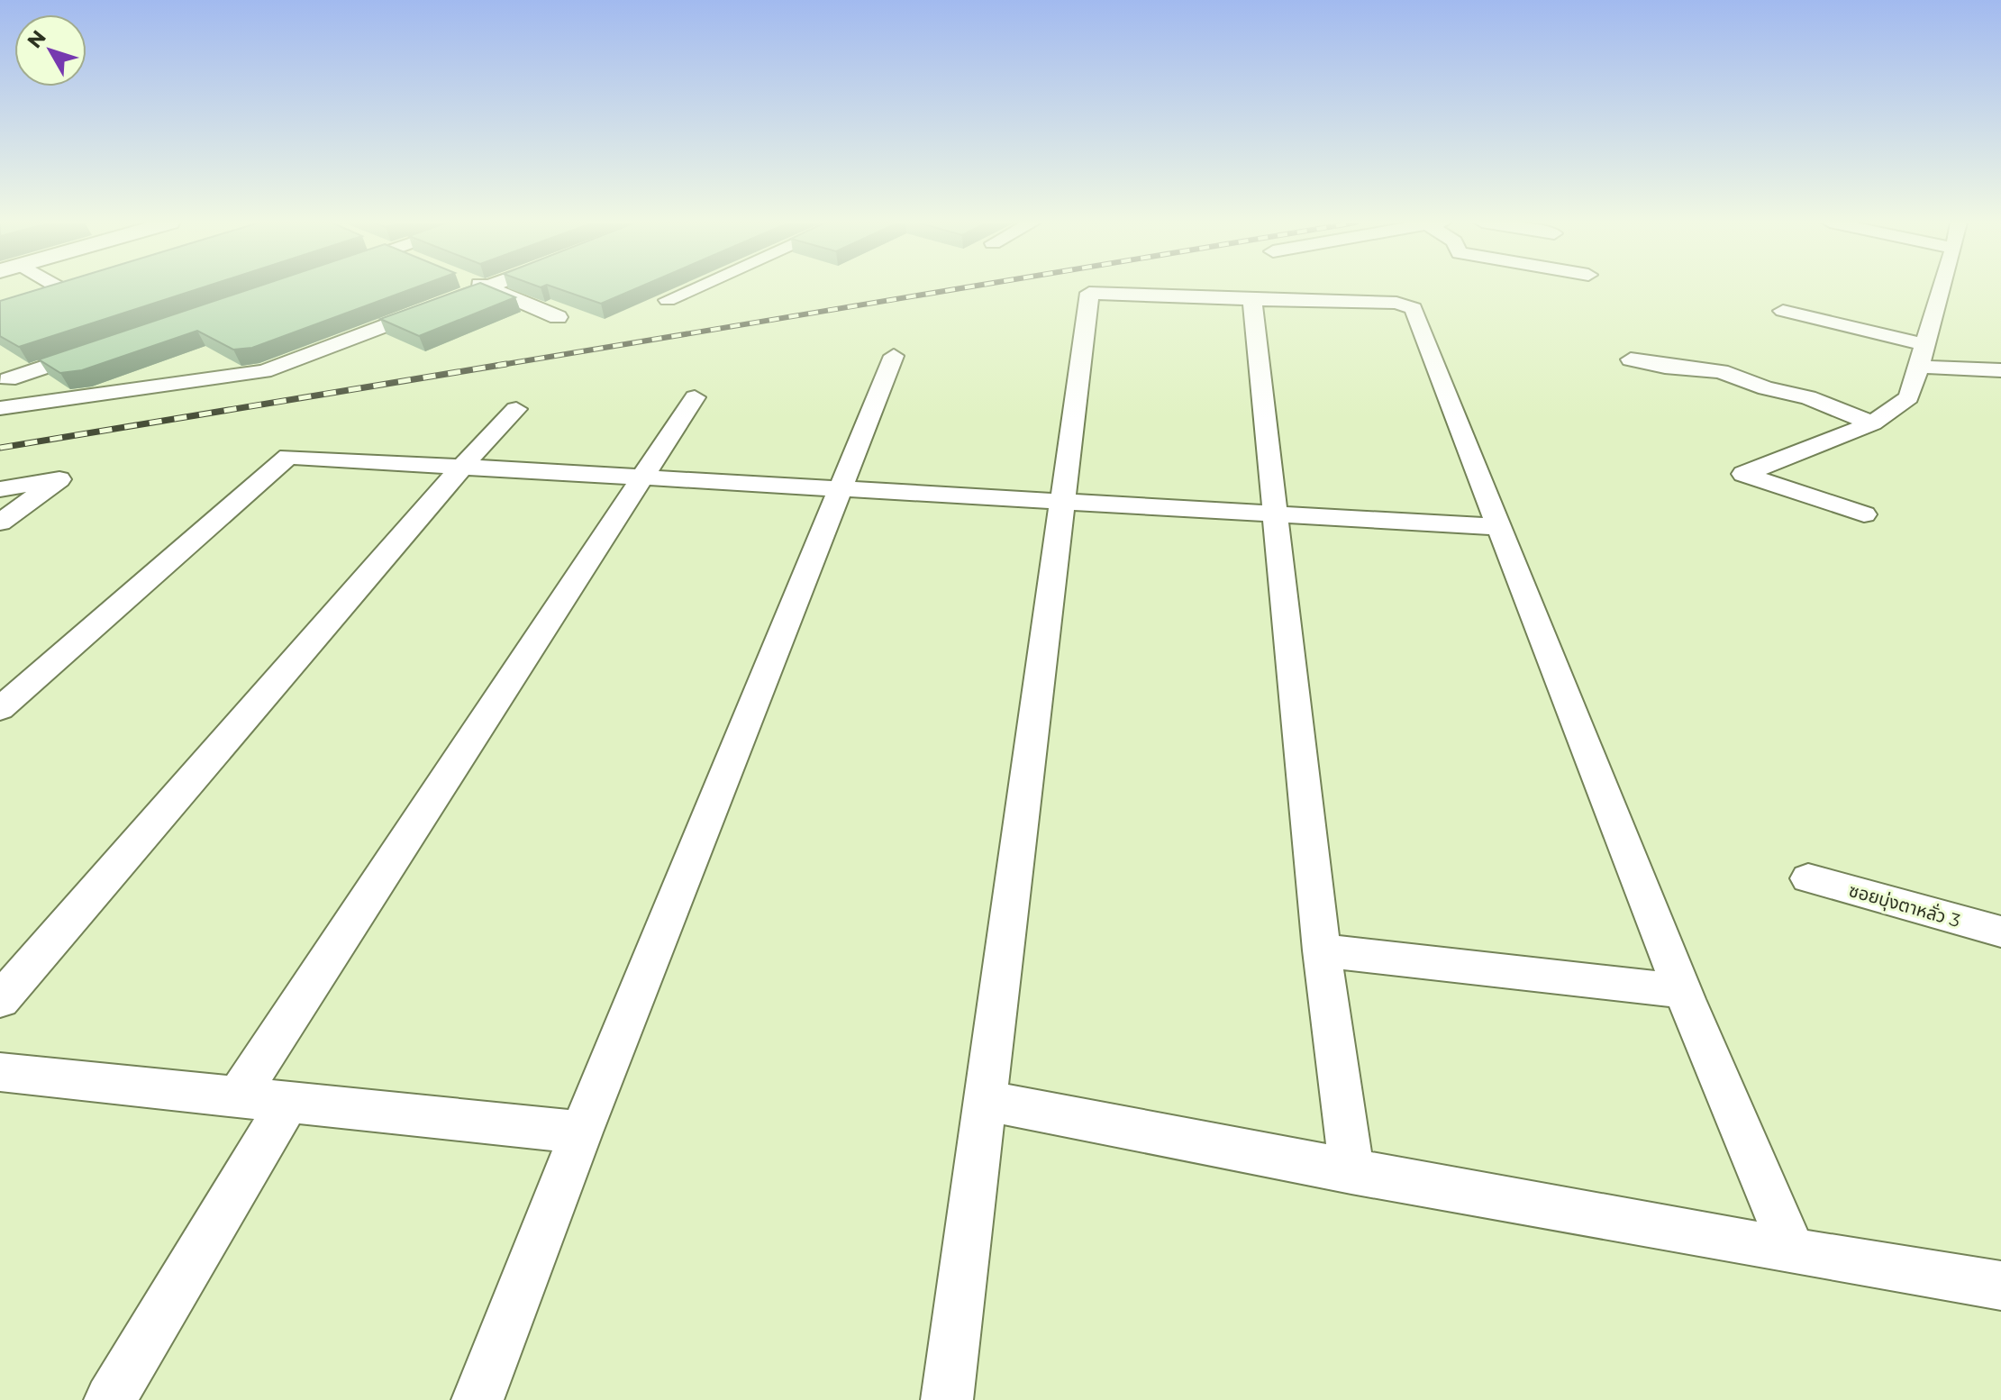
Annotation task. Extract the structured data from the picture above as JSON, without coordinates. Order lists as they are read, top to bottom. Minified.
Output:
{"streets":{"street":["ซอยบุ่งตาหลั่ว 3"]},"north":"top left"}
